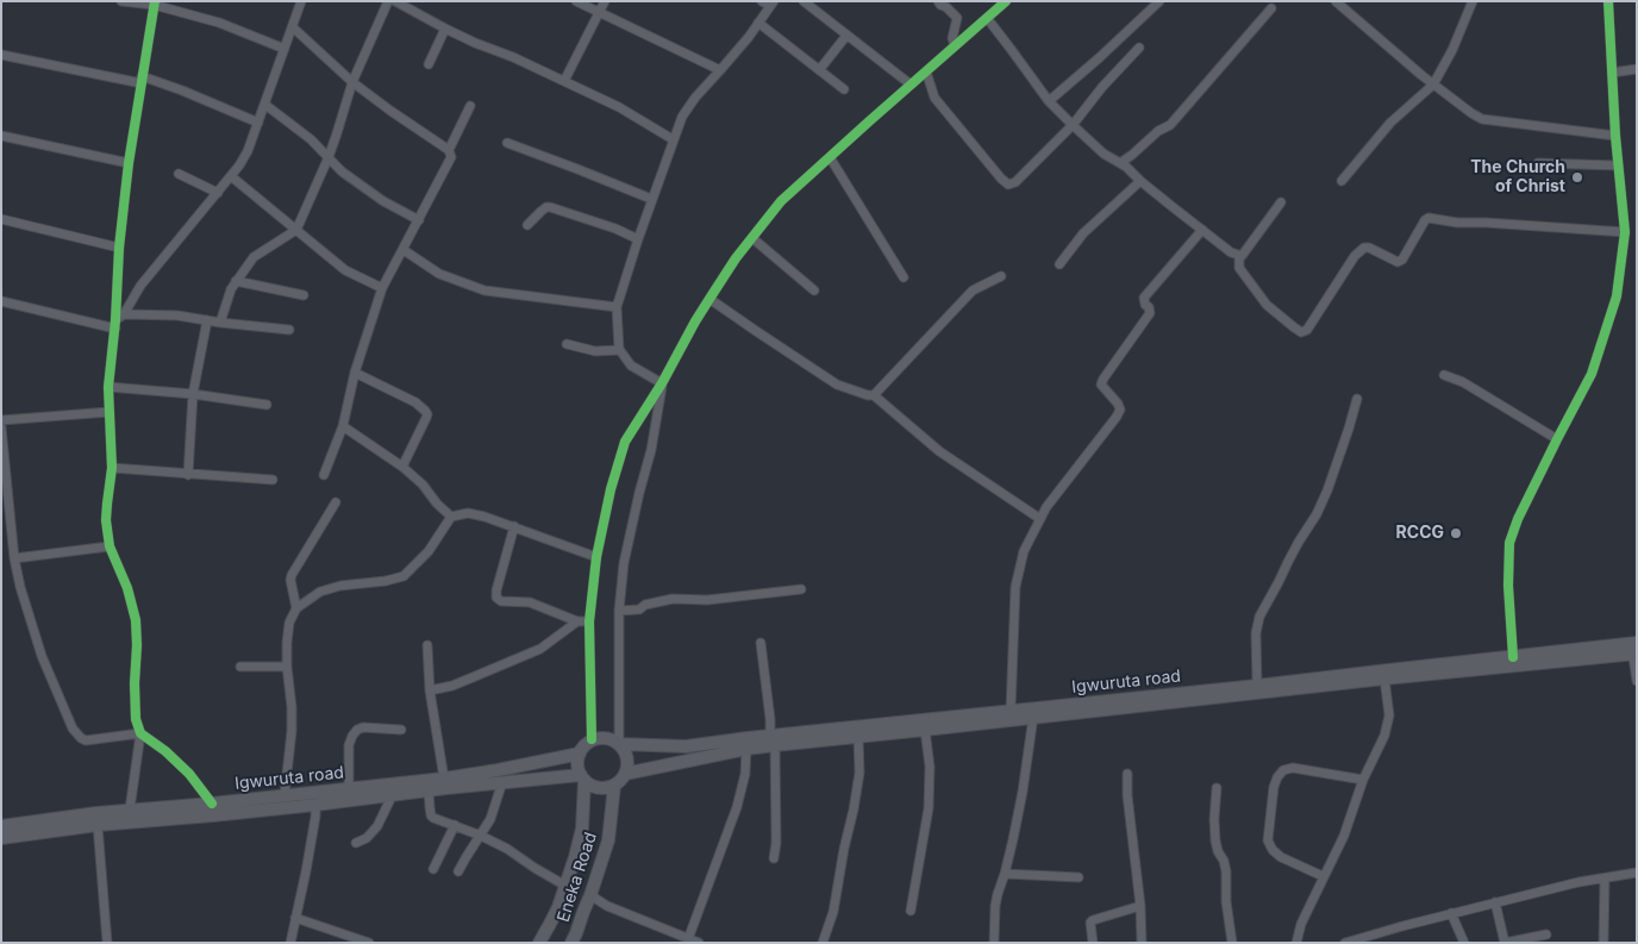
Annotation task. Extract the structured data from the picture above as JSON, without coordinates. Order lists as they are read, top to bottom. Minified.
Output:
{"streets":{"main road":["Igwuruta road","Eneka Road"]},"crossings":[["Igwuruta road","Eneka Road"]],"places":["The Church of Christ","RCCG"]}
